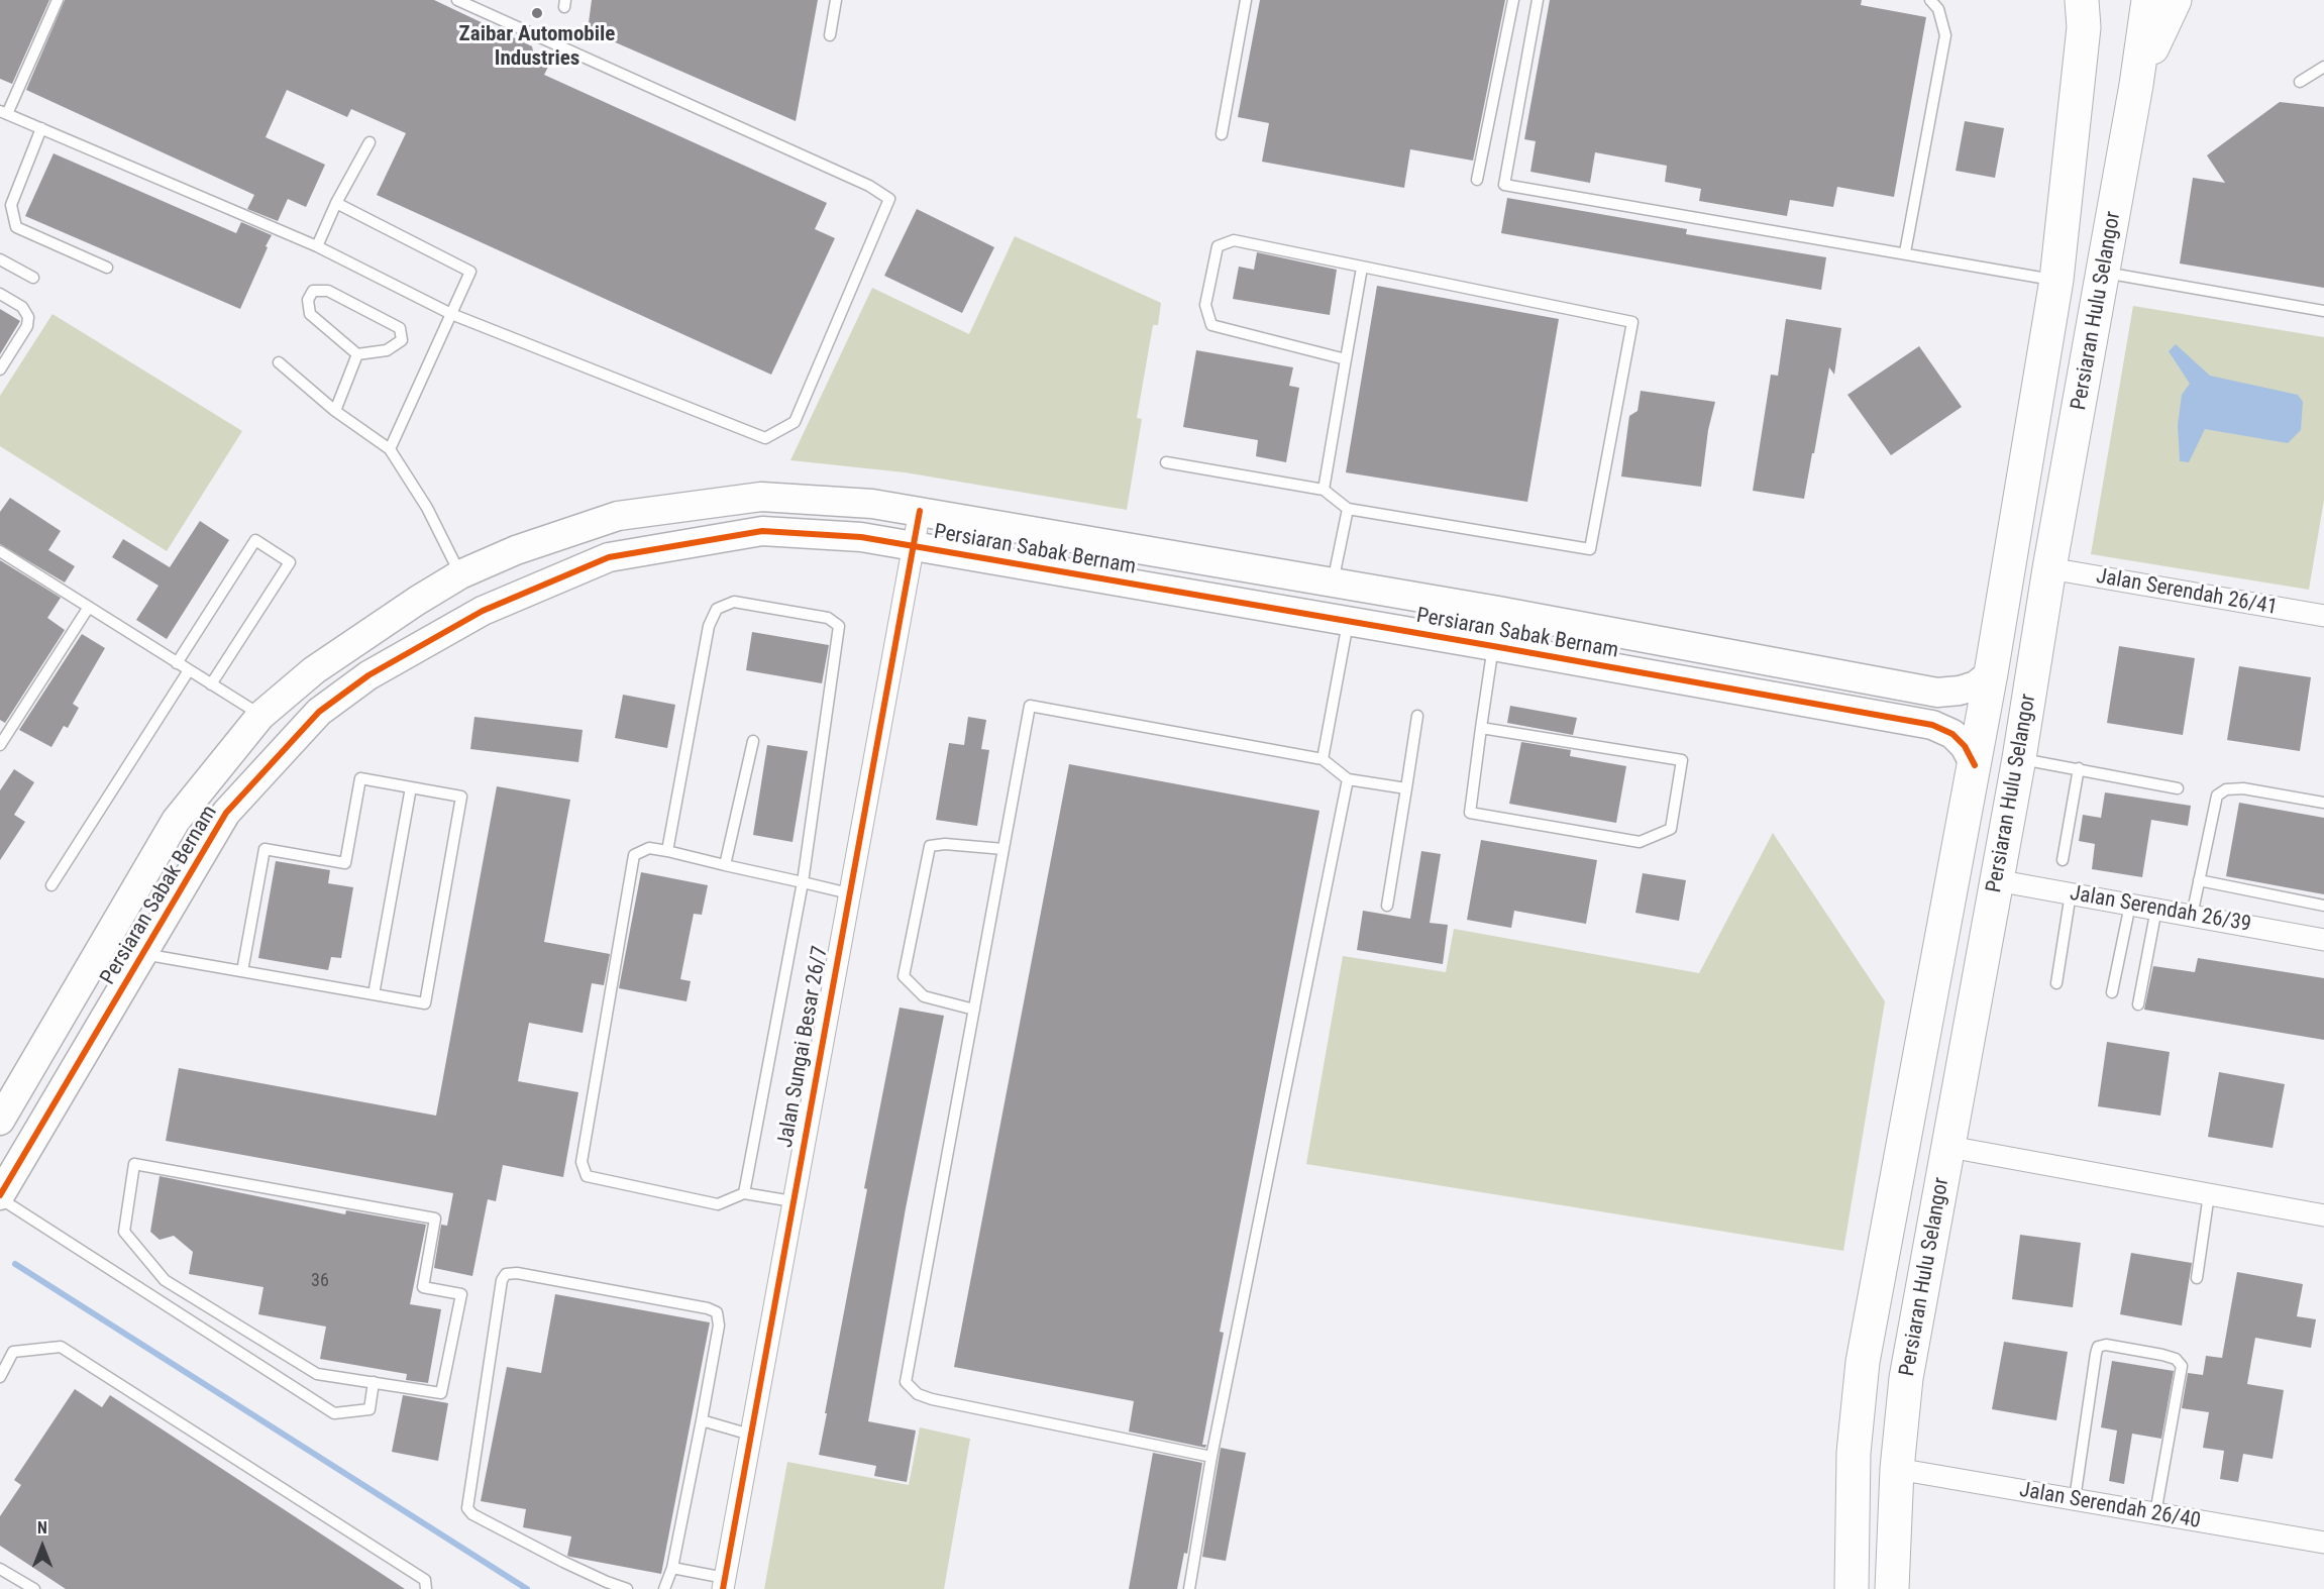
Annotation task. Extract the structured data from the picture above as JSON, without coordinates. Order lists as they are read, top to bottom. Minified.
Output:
{"streets":{"main road":["Persiaran Hulu Selangor"],"street":["Persiaran Sabak Bernam","Jalan Serendah 26/41","Jalan Serendah 26/39","Jalan Sungai Besar 26/7","Jalan Serendah 26/40"]},"crossings":[["Persiaran Hulu Selangor","Persiaran Sabak Bernam"],["Persiaran Hulu Selangor","Jalan Serendah 26/41"],["Persiaran Hulu Selangor","Jalan Serendah 26/39"],["Persiaran Hulu Selangor","Jalan Serendah 26/40"],["Persiaran Sabak Bernam","Jalan Sungai Besar 26/7"]],"places":["Zaibar Automobile Industries"],"house_numbers":["36"],"north":"top"}
